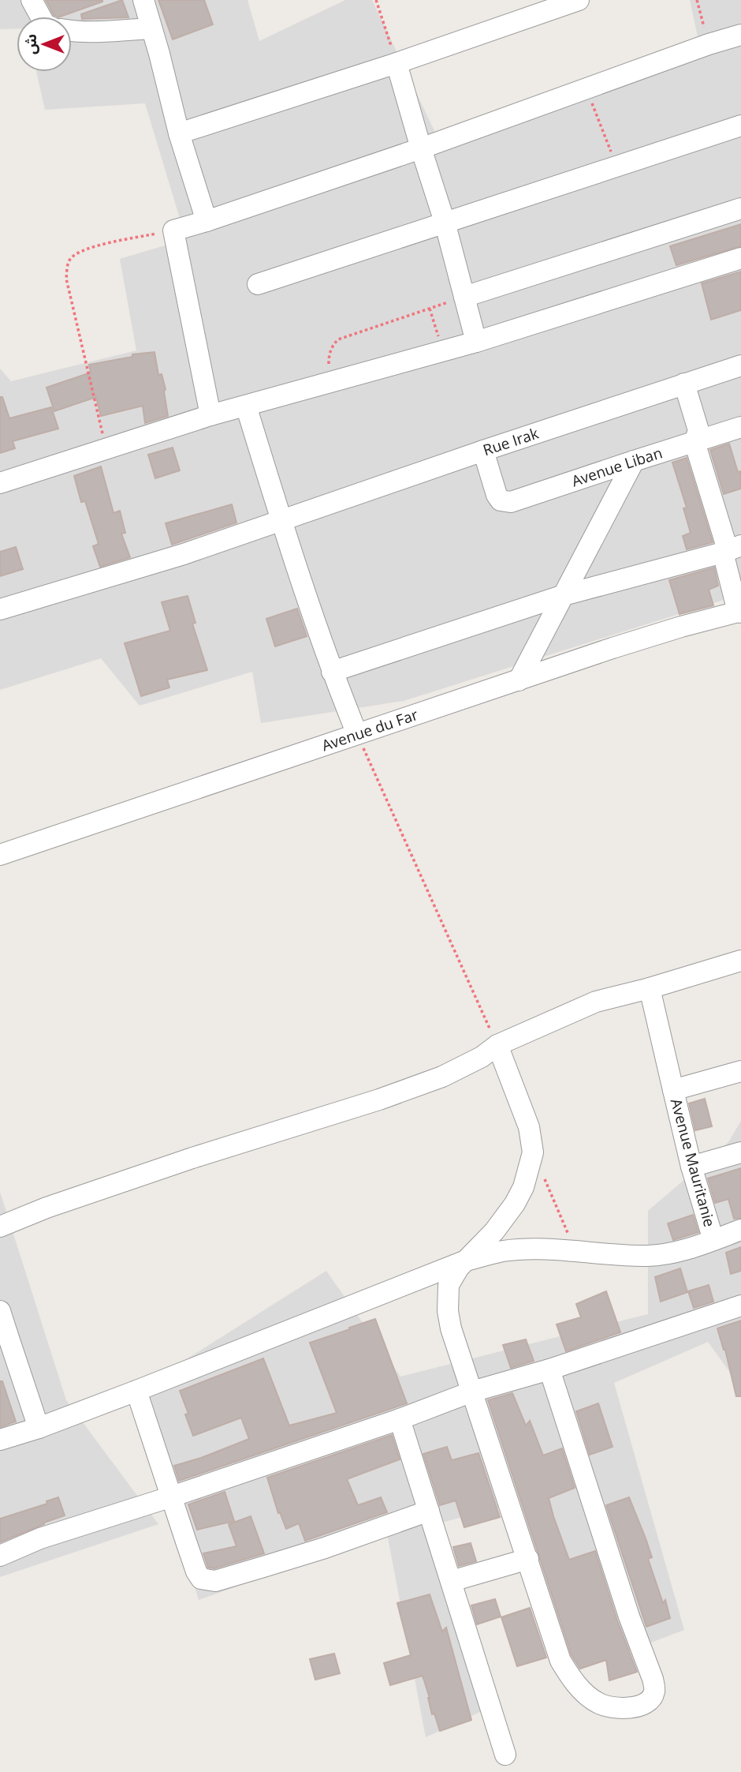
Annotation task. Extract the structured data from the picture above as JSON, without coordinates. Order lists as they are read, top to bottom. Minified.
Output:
{"streets":{"street":["Rue Irak","Avenue Liban","Avenue du Far","Avenue Mauritanie"]},"crossings":[["Rue Irak","Avenue Liban"]],"north":"left"}
